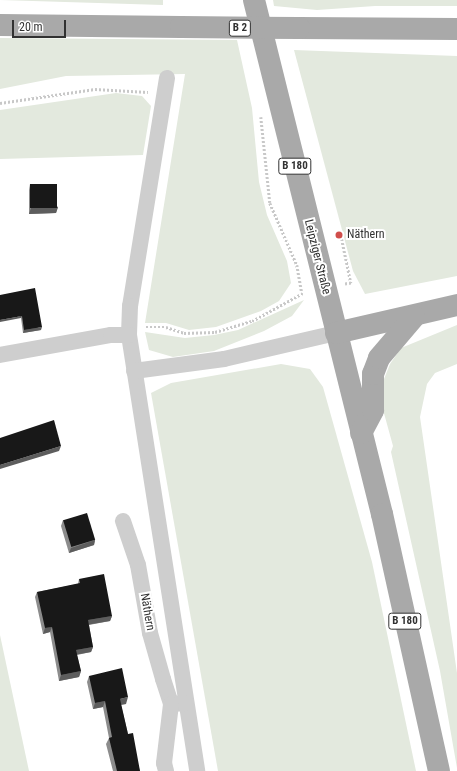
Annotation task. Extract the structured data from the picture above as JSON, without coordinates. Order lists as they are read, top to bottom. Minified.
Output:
{"streets":{"main road":["B 2","B 180","Leipziger Straße"],"street":["Näthern"]},"places":["Näthern"],"scale_bar":"20 m"}
